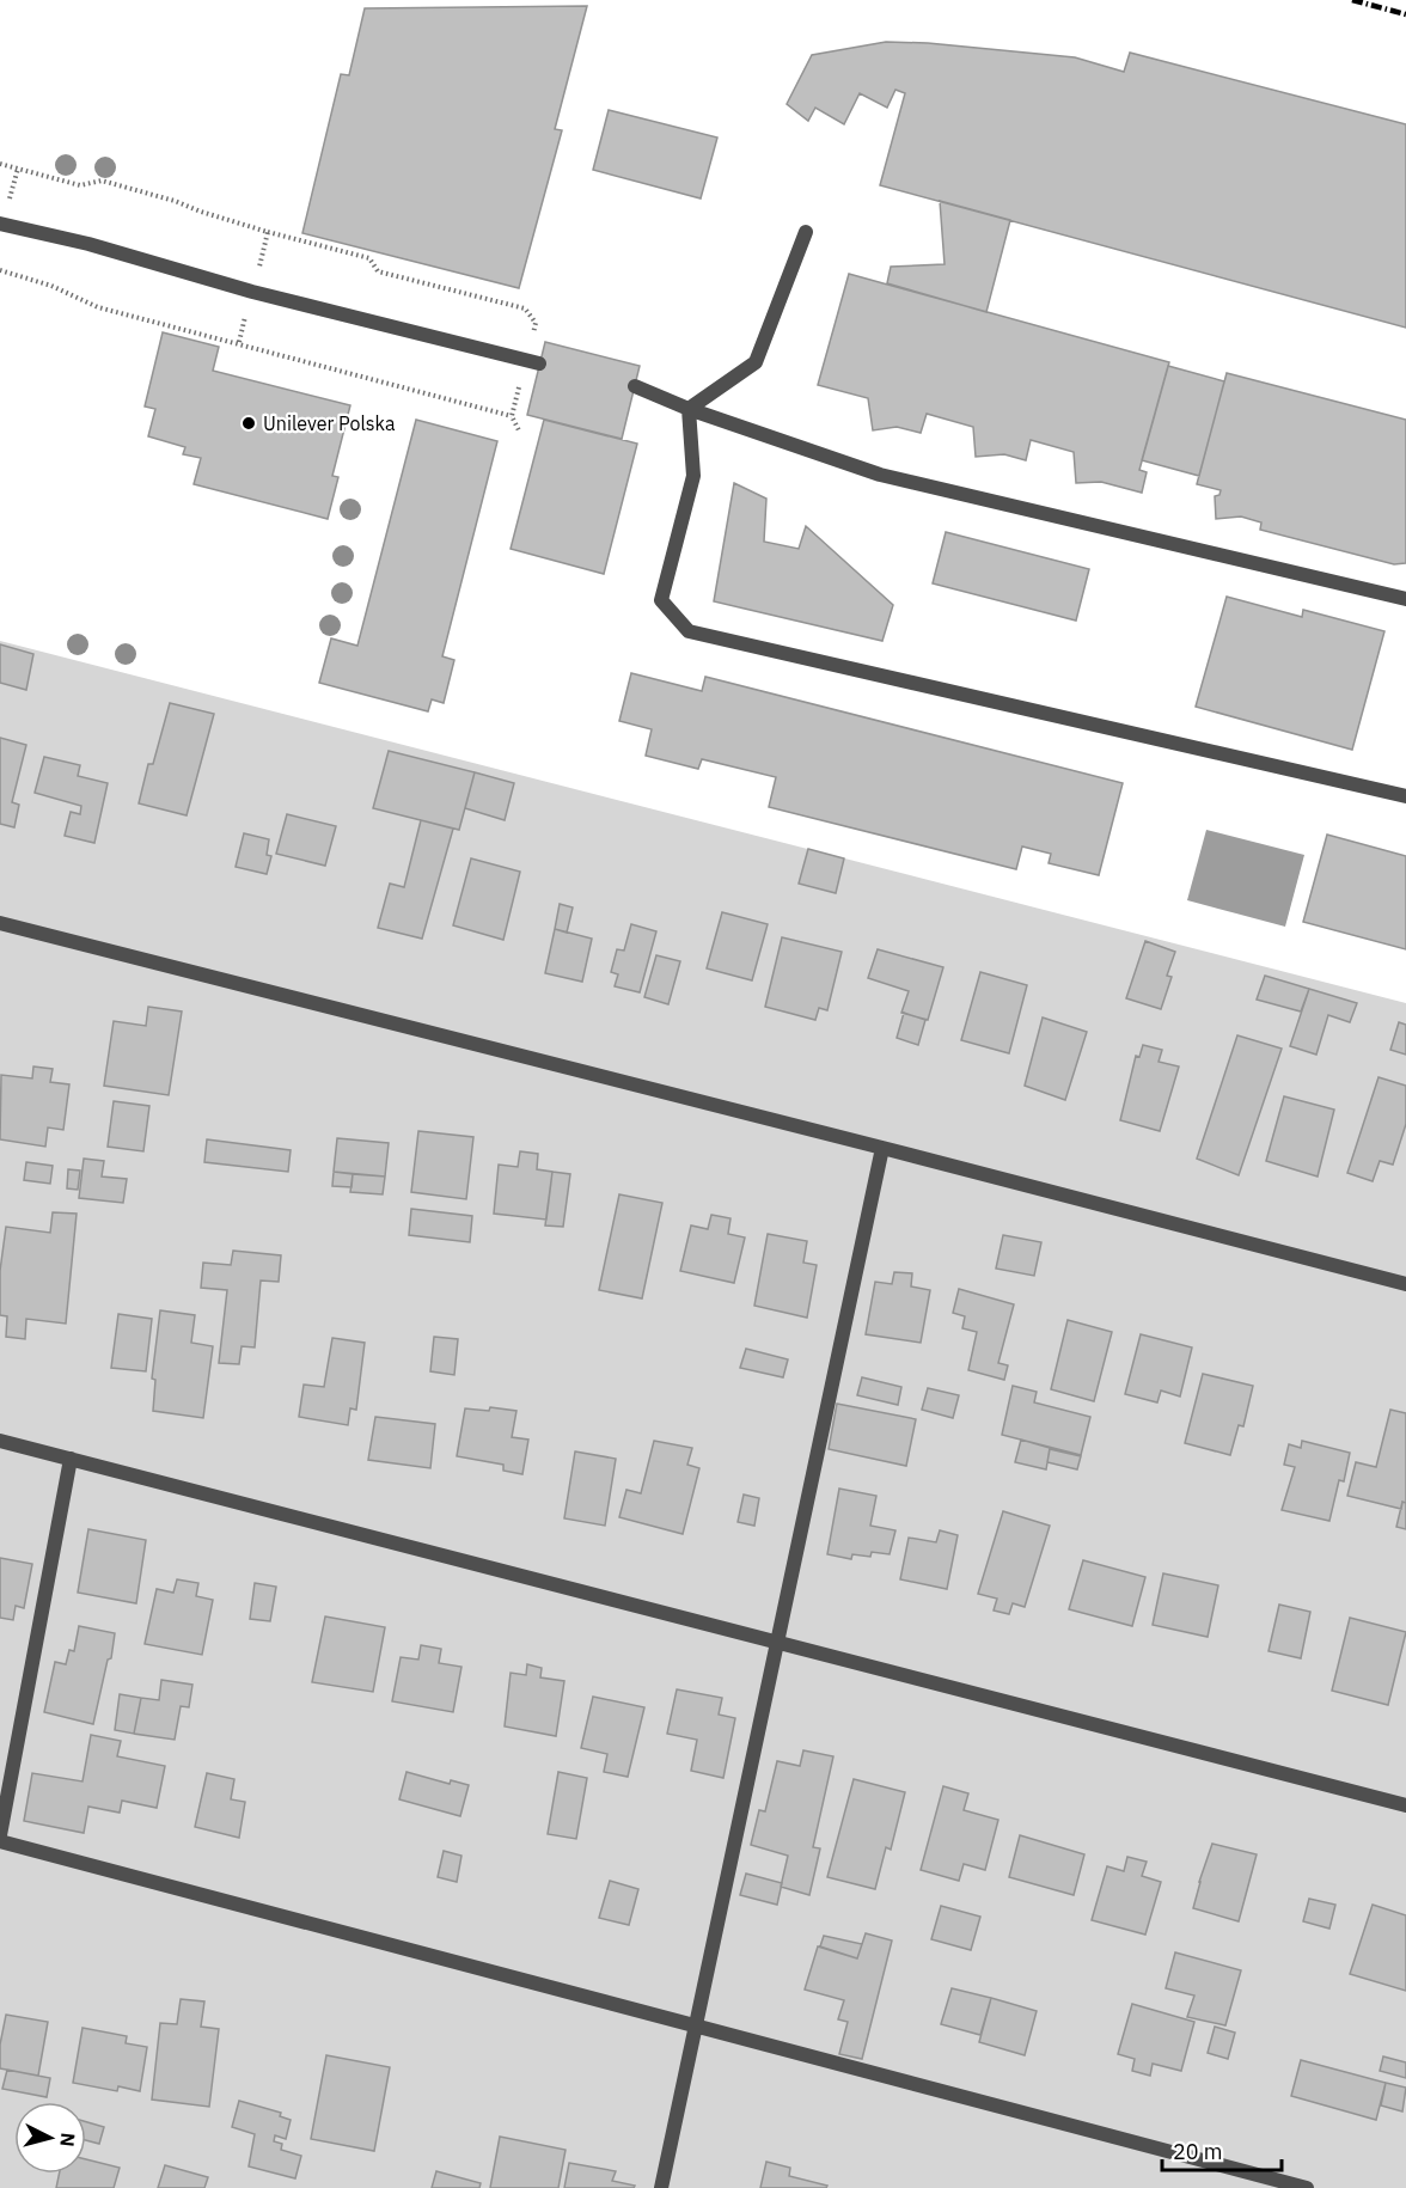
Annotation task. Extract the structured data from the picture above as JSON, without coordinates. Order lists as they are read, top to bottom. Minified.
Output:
{"places":["Unilever Polska"],"scale_bar":"20 m","north":"right"}
